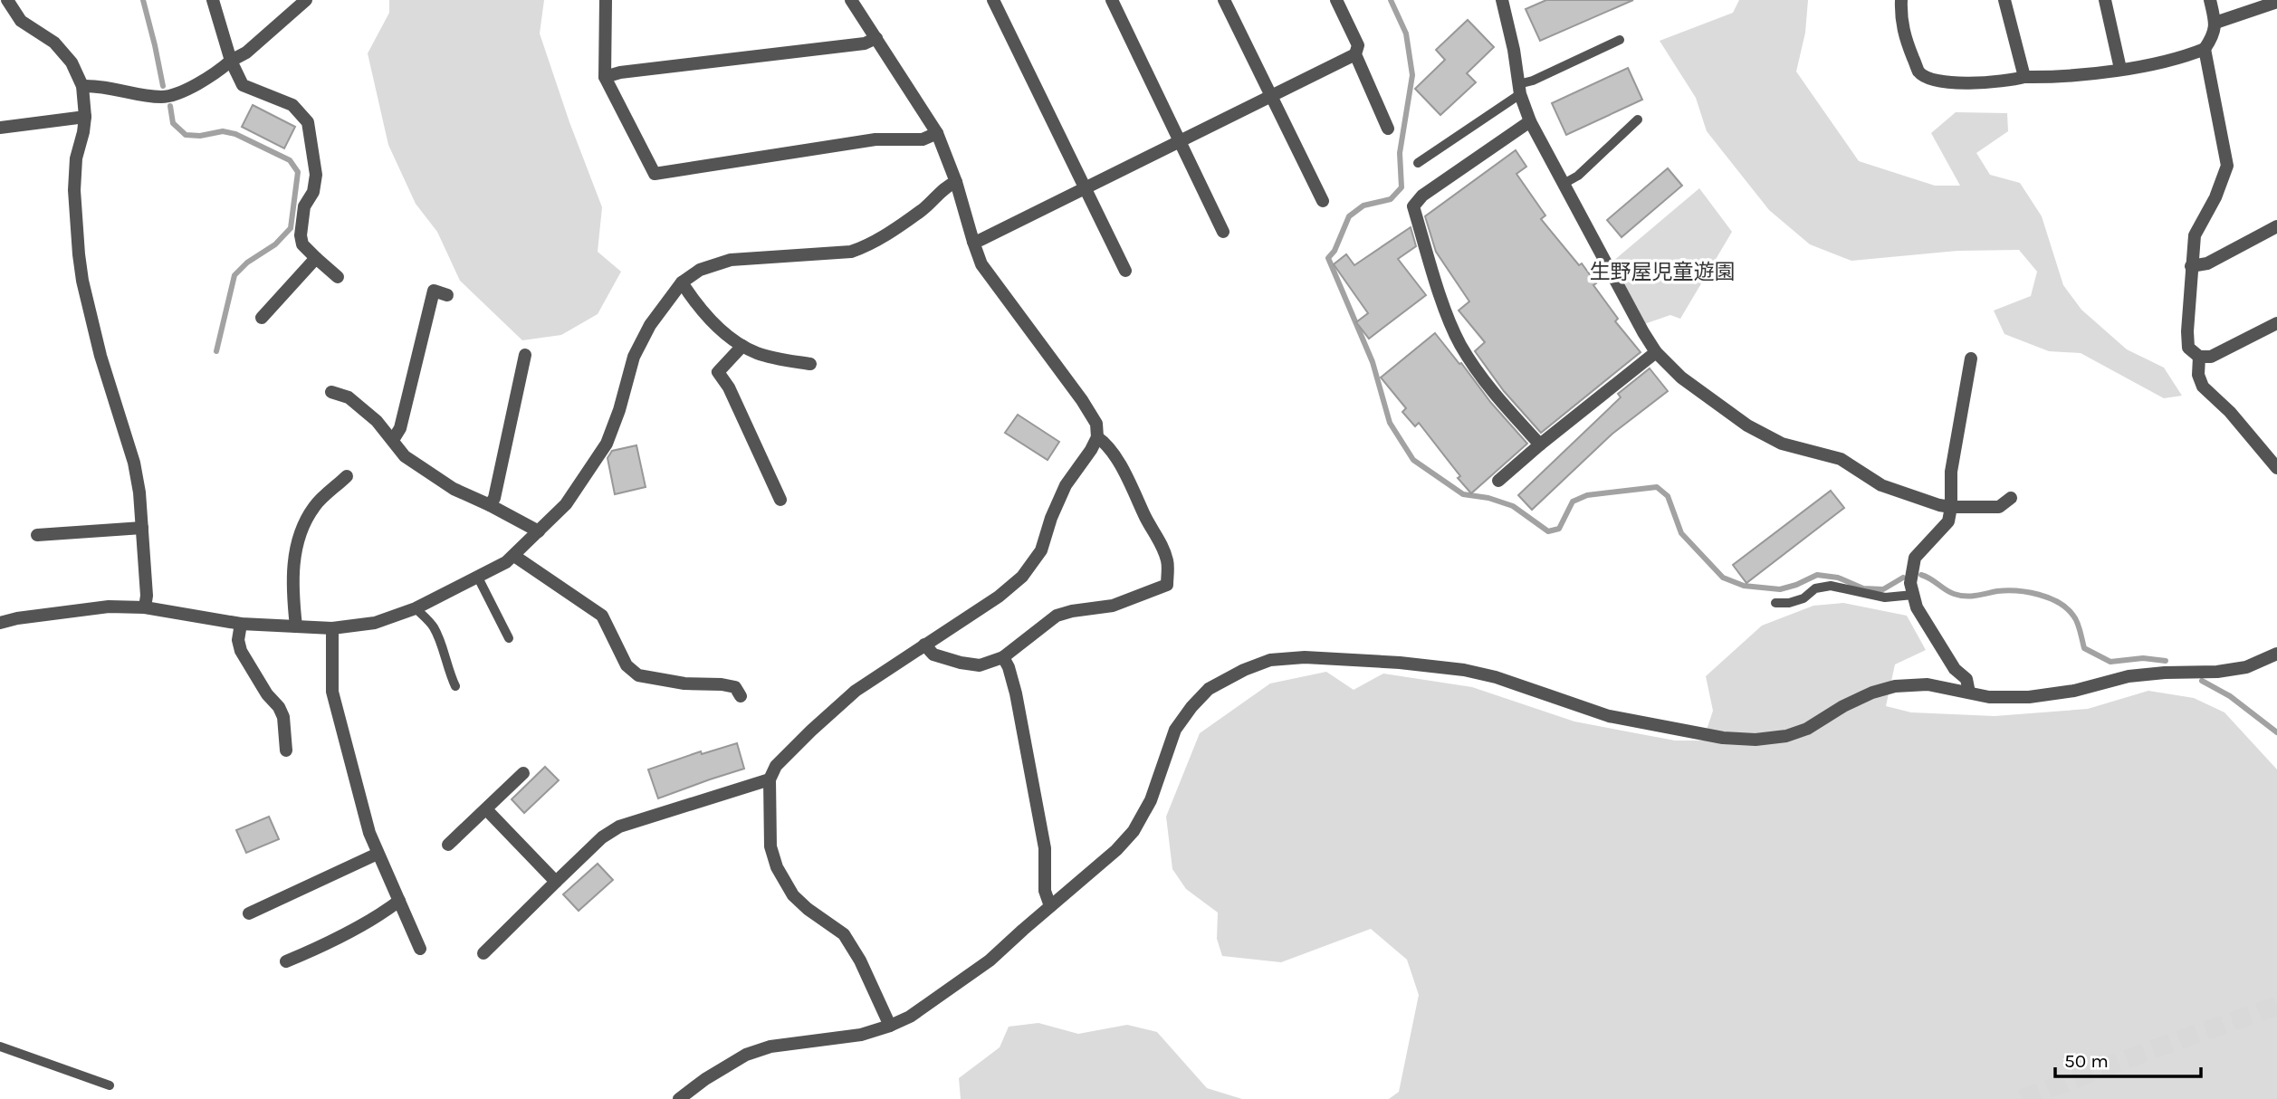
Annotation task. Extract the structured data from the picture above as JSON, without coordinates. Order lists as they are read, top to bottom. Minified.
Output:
{"parks":["生野屋児童遊園"],"scale_bar":"50 m"}
